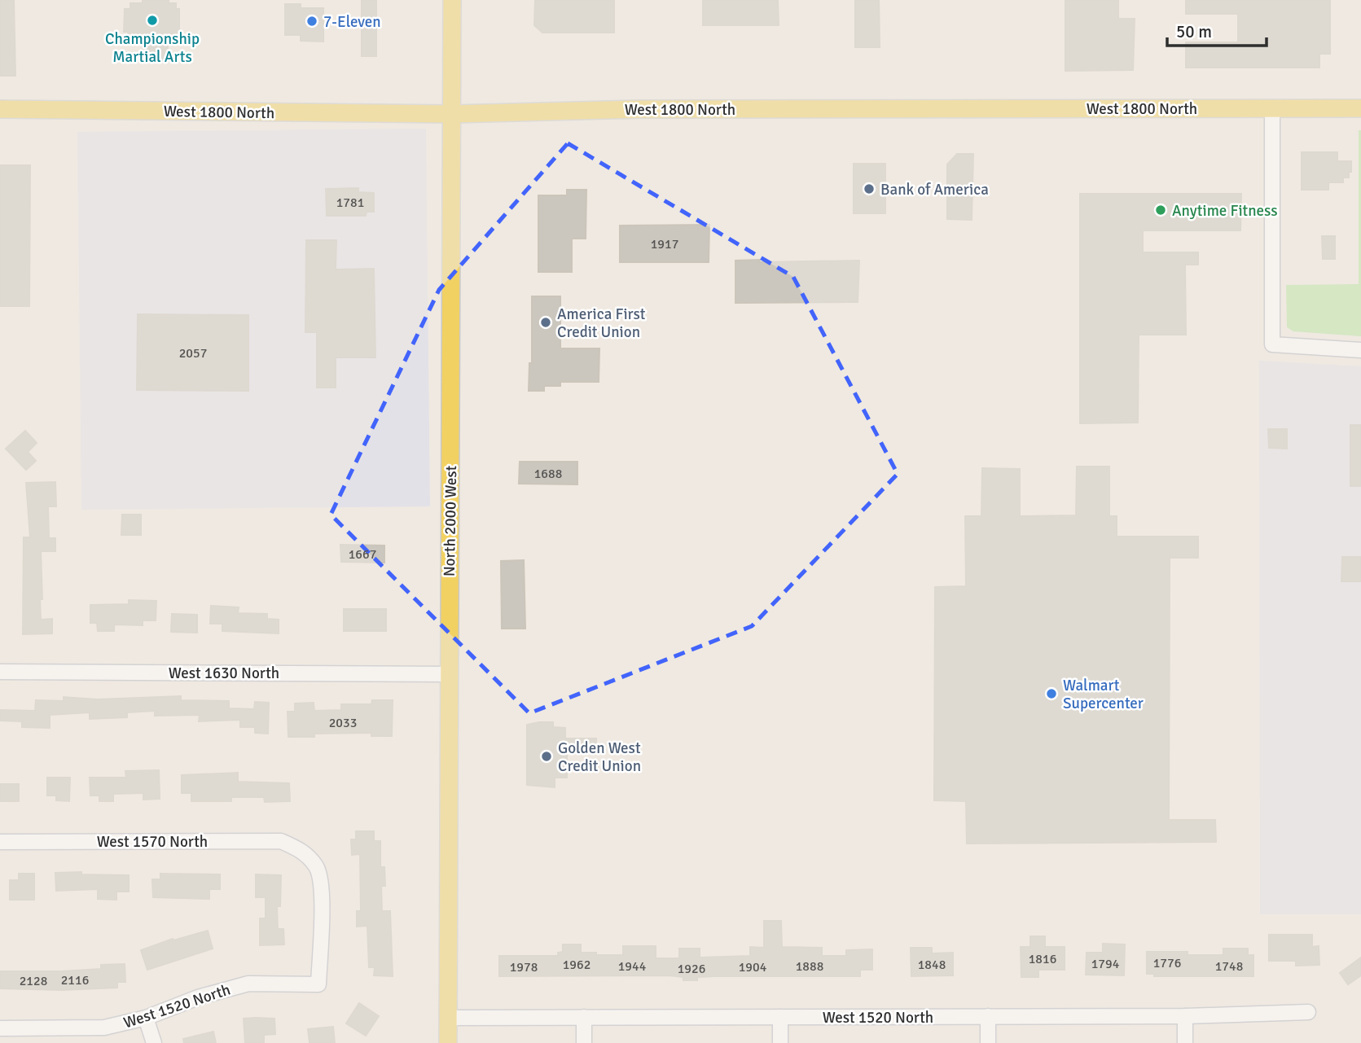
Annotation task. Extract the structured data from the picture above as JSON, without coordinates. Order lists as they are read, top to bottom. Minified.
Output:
{"streets":{"main road":["West 1800 North","North 2000 West"],"street":["West 1630 North","West 1570 North","West 1520 North"]},"crossings":[["West 1800 North","North 2000 West"],["North 2000 West","West 1630 North"],["North 2000 West","West 1520 North"],["West 1570 North","West 1520 North"]],"places":["Championship Martial Arts","7-Eleven","Bank of America","Anytime Fitness","America First Credit Union","Walmart Supercenter","Golden West Credit Union"],"house_numbers":["1781","1917","2057","1688","1667","2033","1816","1776","1794","1962","1848","1944","1888","1748","1978","1904","1926","2116","2128"],"scale_bar":"50 m"}
